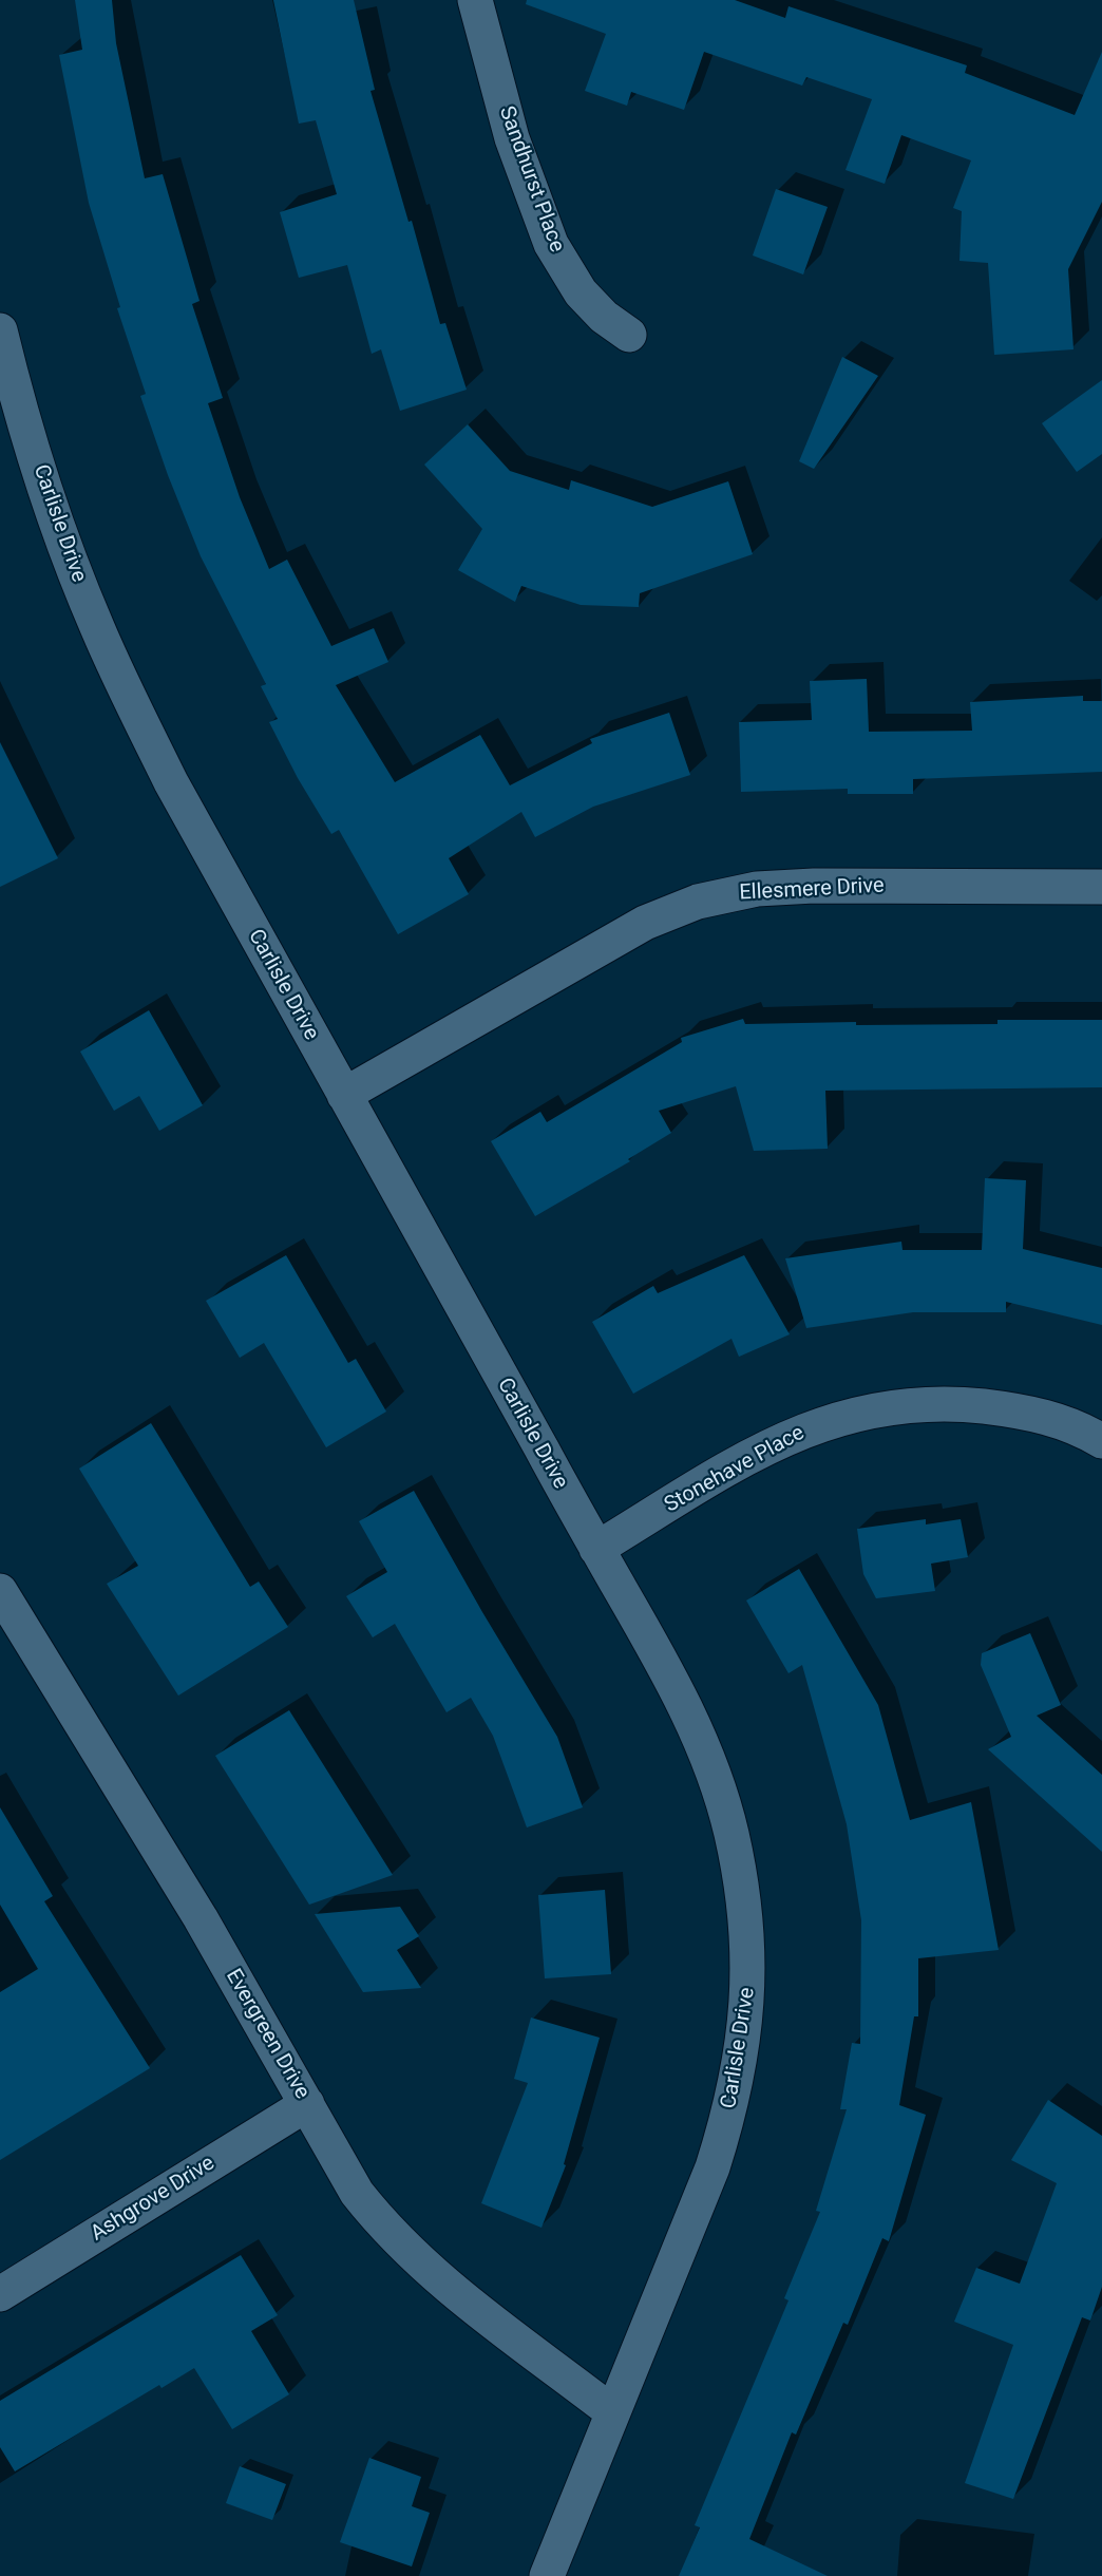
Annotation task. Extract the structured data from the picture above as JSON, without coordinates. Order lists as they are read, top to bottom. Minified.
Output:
{"streets":{"street":["Sandhurst Place","Carlisle Drive","Ellesmere Drive","Stonehave Place","Evergreen Drive","Ashgrove Drive"]},"crossings":[["Carlisle Drive","Ellesmere Drive"],["Carlisle Drive","Stonehave Place"],["Carlisle Drive","Evergreen Drive"],["Evergreen Drive","Ashgrove Drive"]]}
